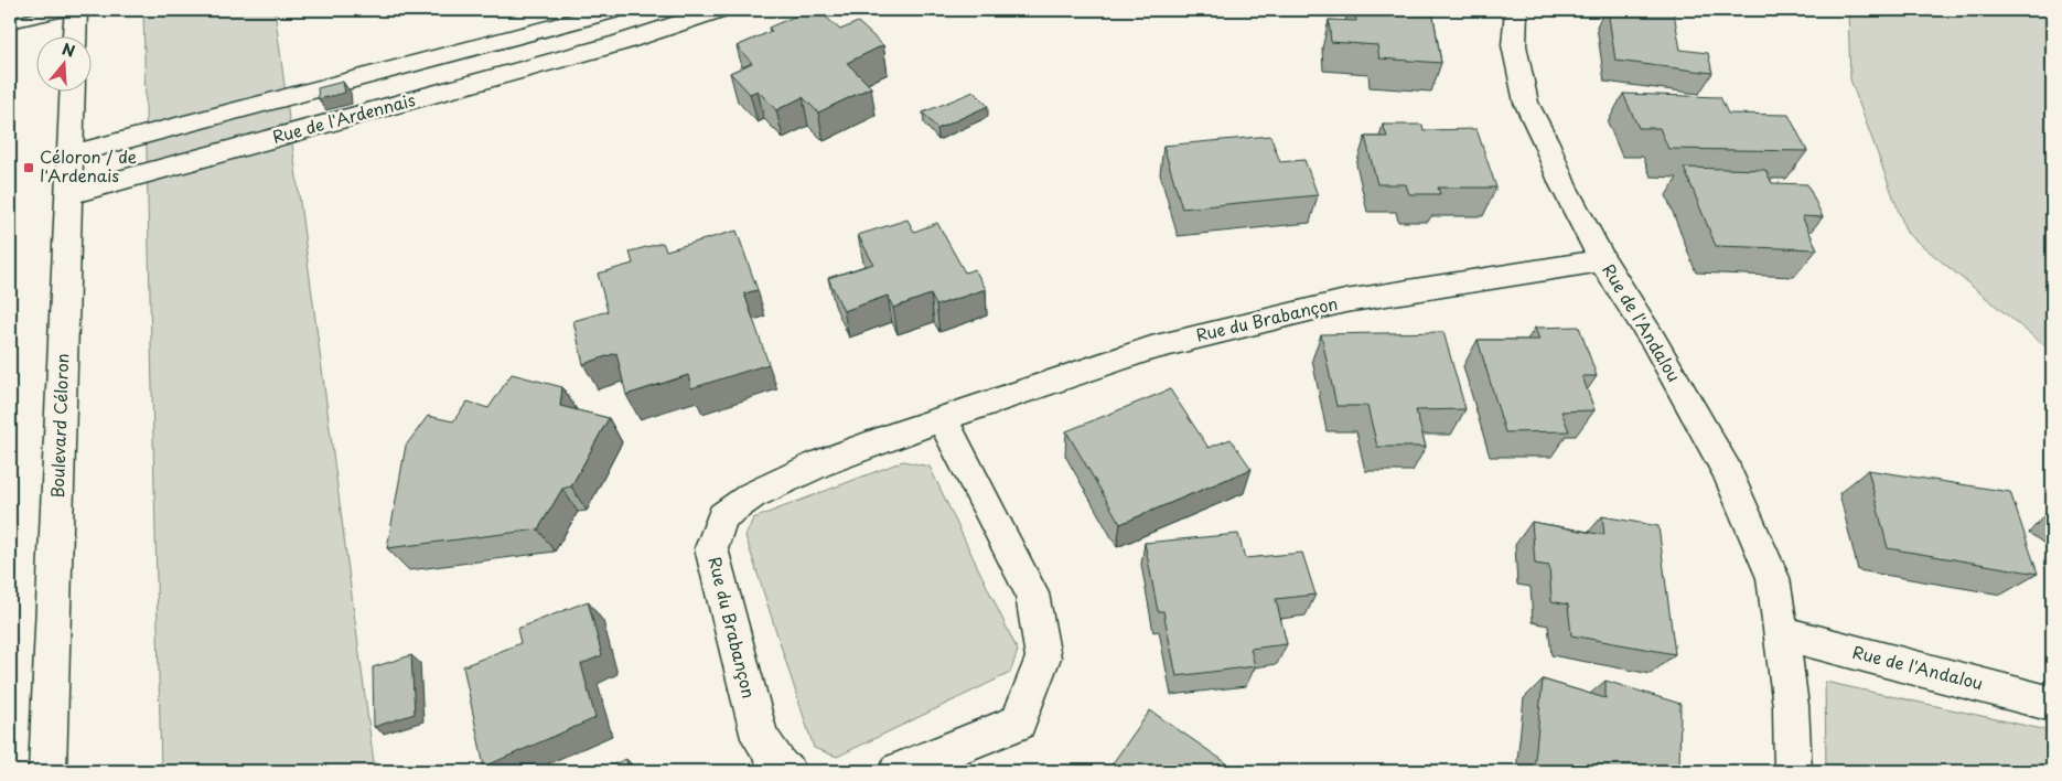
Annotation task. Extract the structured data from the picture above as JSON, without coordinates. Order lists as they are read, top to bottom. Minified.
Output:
{"streets":{"street":["Rue de l'Ardennais","Rue du Brabançon","Rue de l'Andalou","Boulevard Céloron"]},"crossings":[["Rue de l'Ardennais","Boulevard Céloron"],["Rue du Brabançon","Rue de l'Andalou"]],"places":{"transit":["Céloron / de l'Ardenais"]},"north":"top"}
